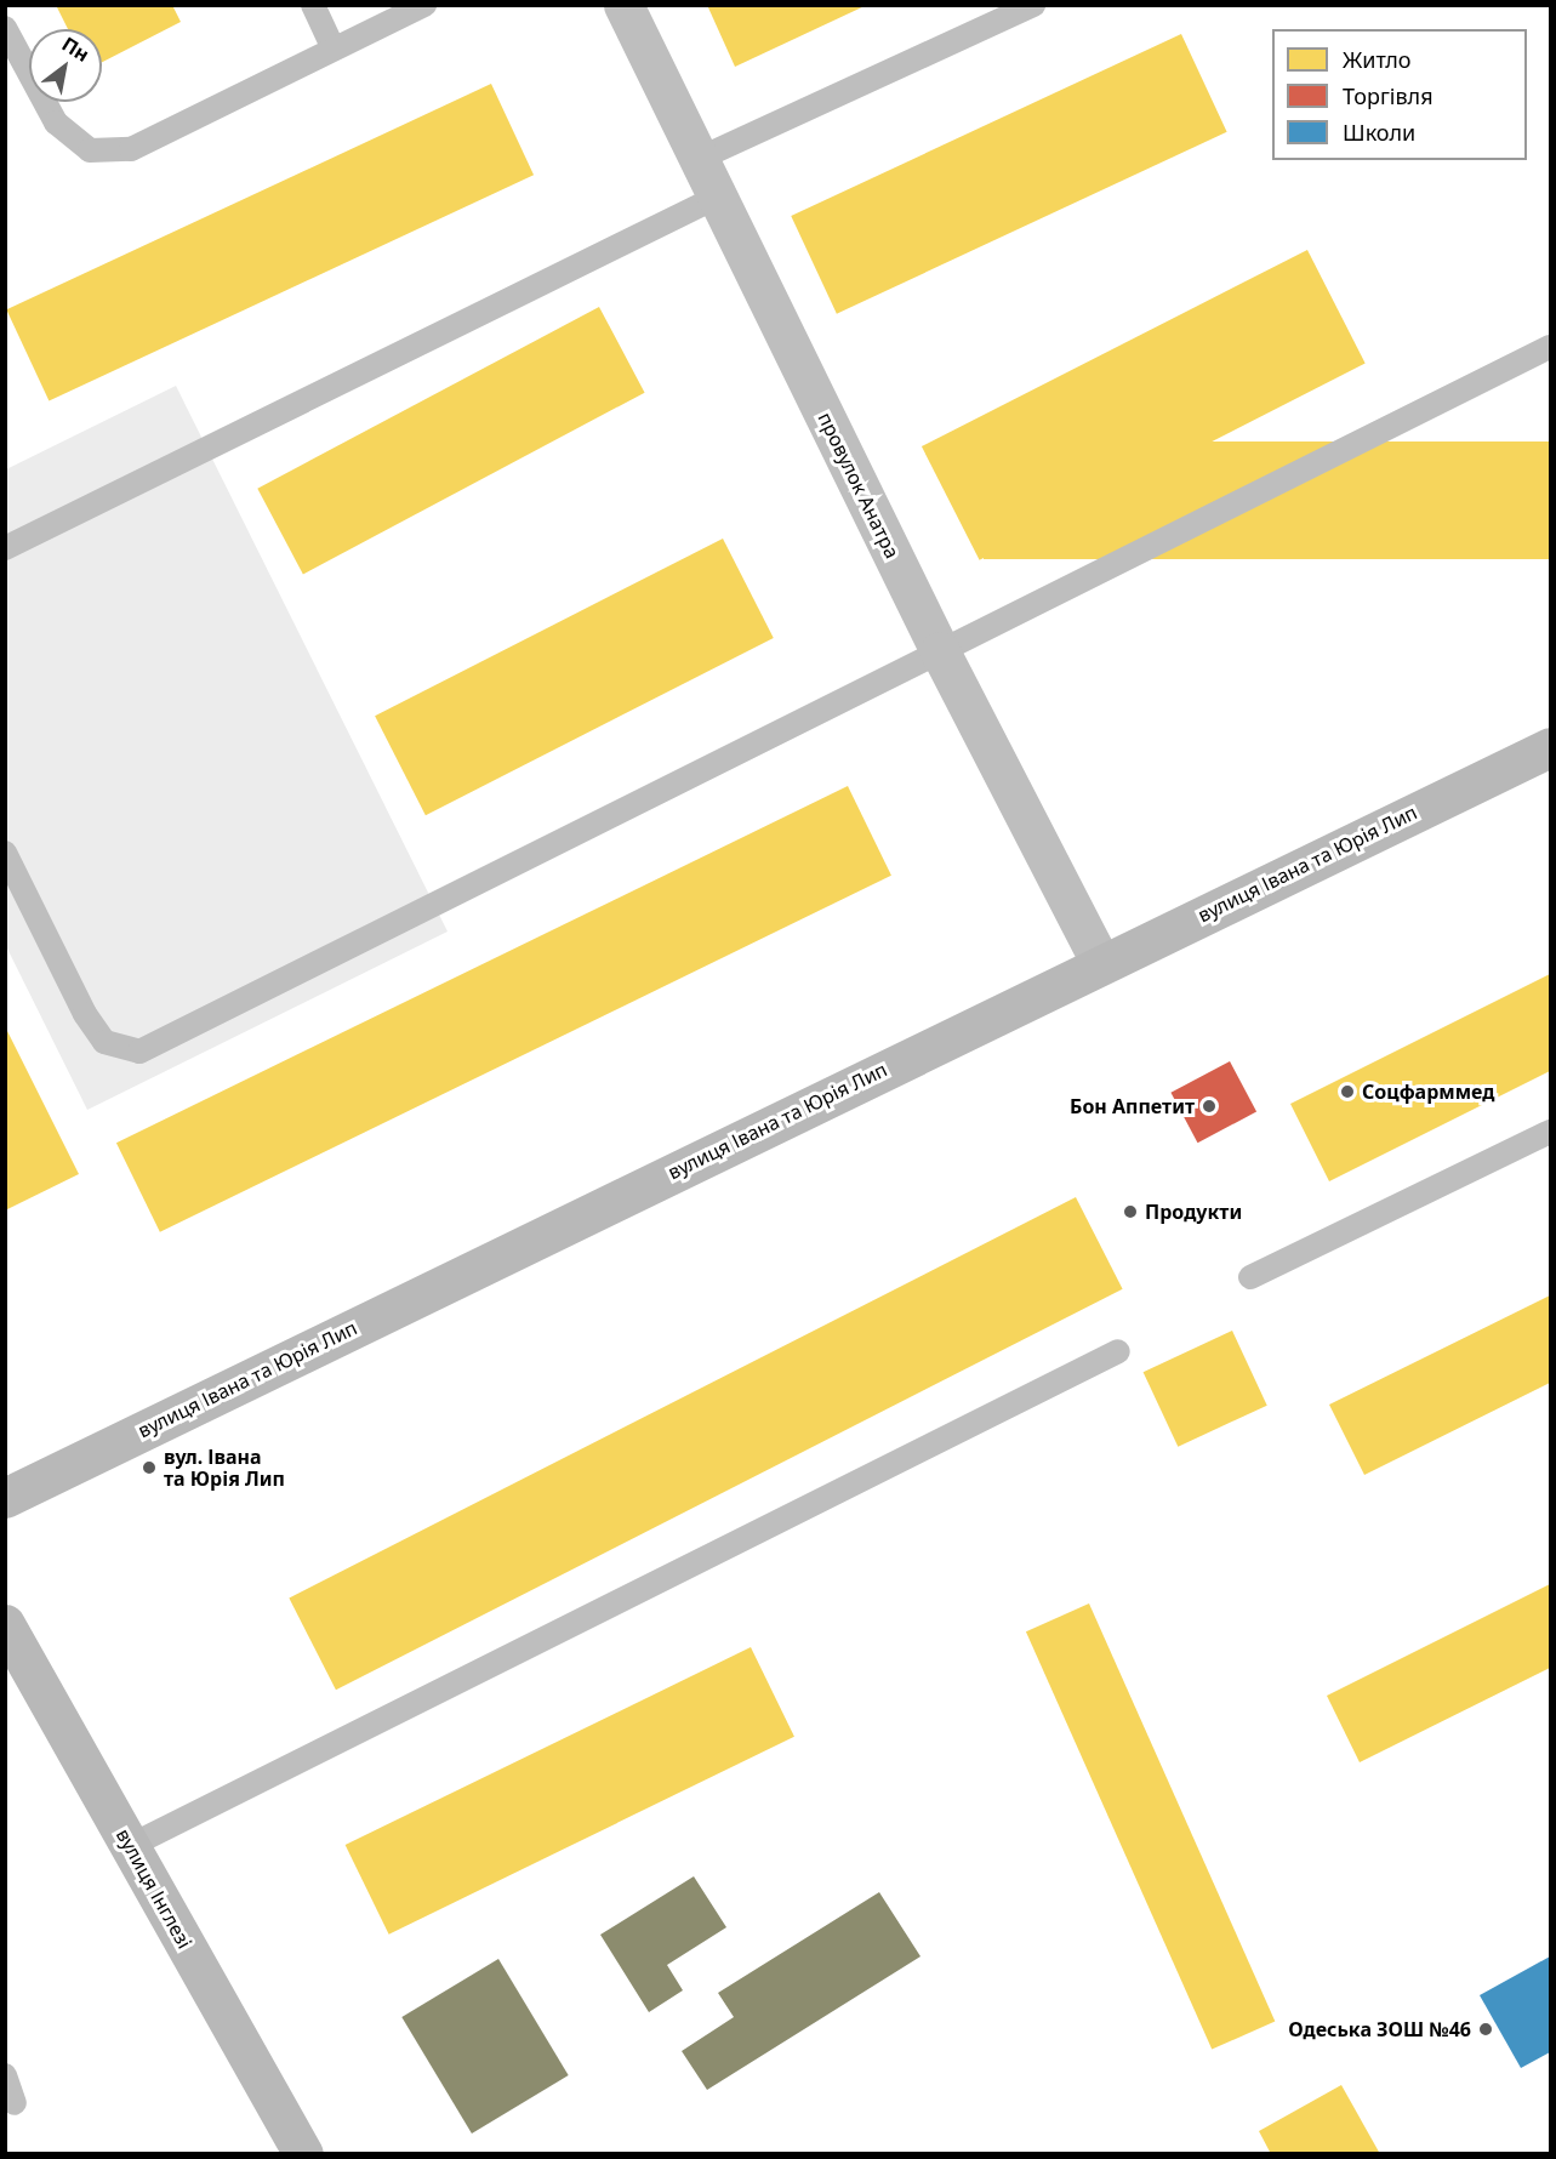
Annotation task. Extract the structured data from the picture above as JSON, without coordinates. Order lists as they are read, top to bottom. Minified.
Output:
{"streets":{"street":["провулок Анатра","вулиця Івана та Юрія Лип","вулиця Інглезі"]},"crossings":[["провулок Анатра","вулиця Івана та Юрія Лип"]],"places":["Соцфарммед","Бон Аппетит","Продукти","вул. Івана та Юрія Лип","Одеська ЗОШ №46"],"legend":["Житло","Торгівля","Школи"],"north":"top right"}
